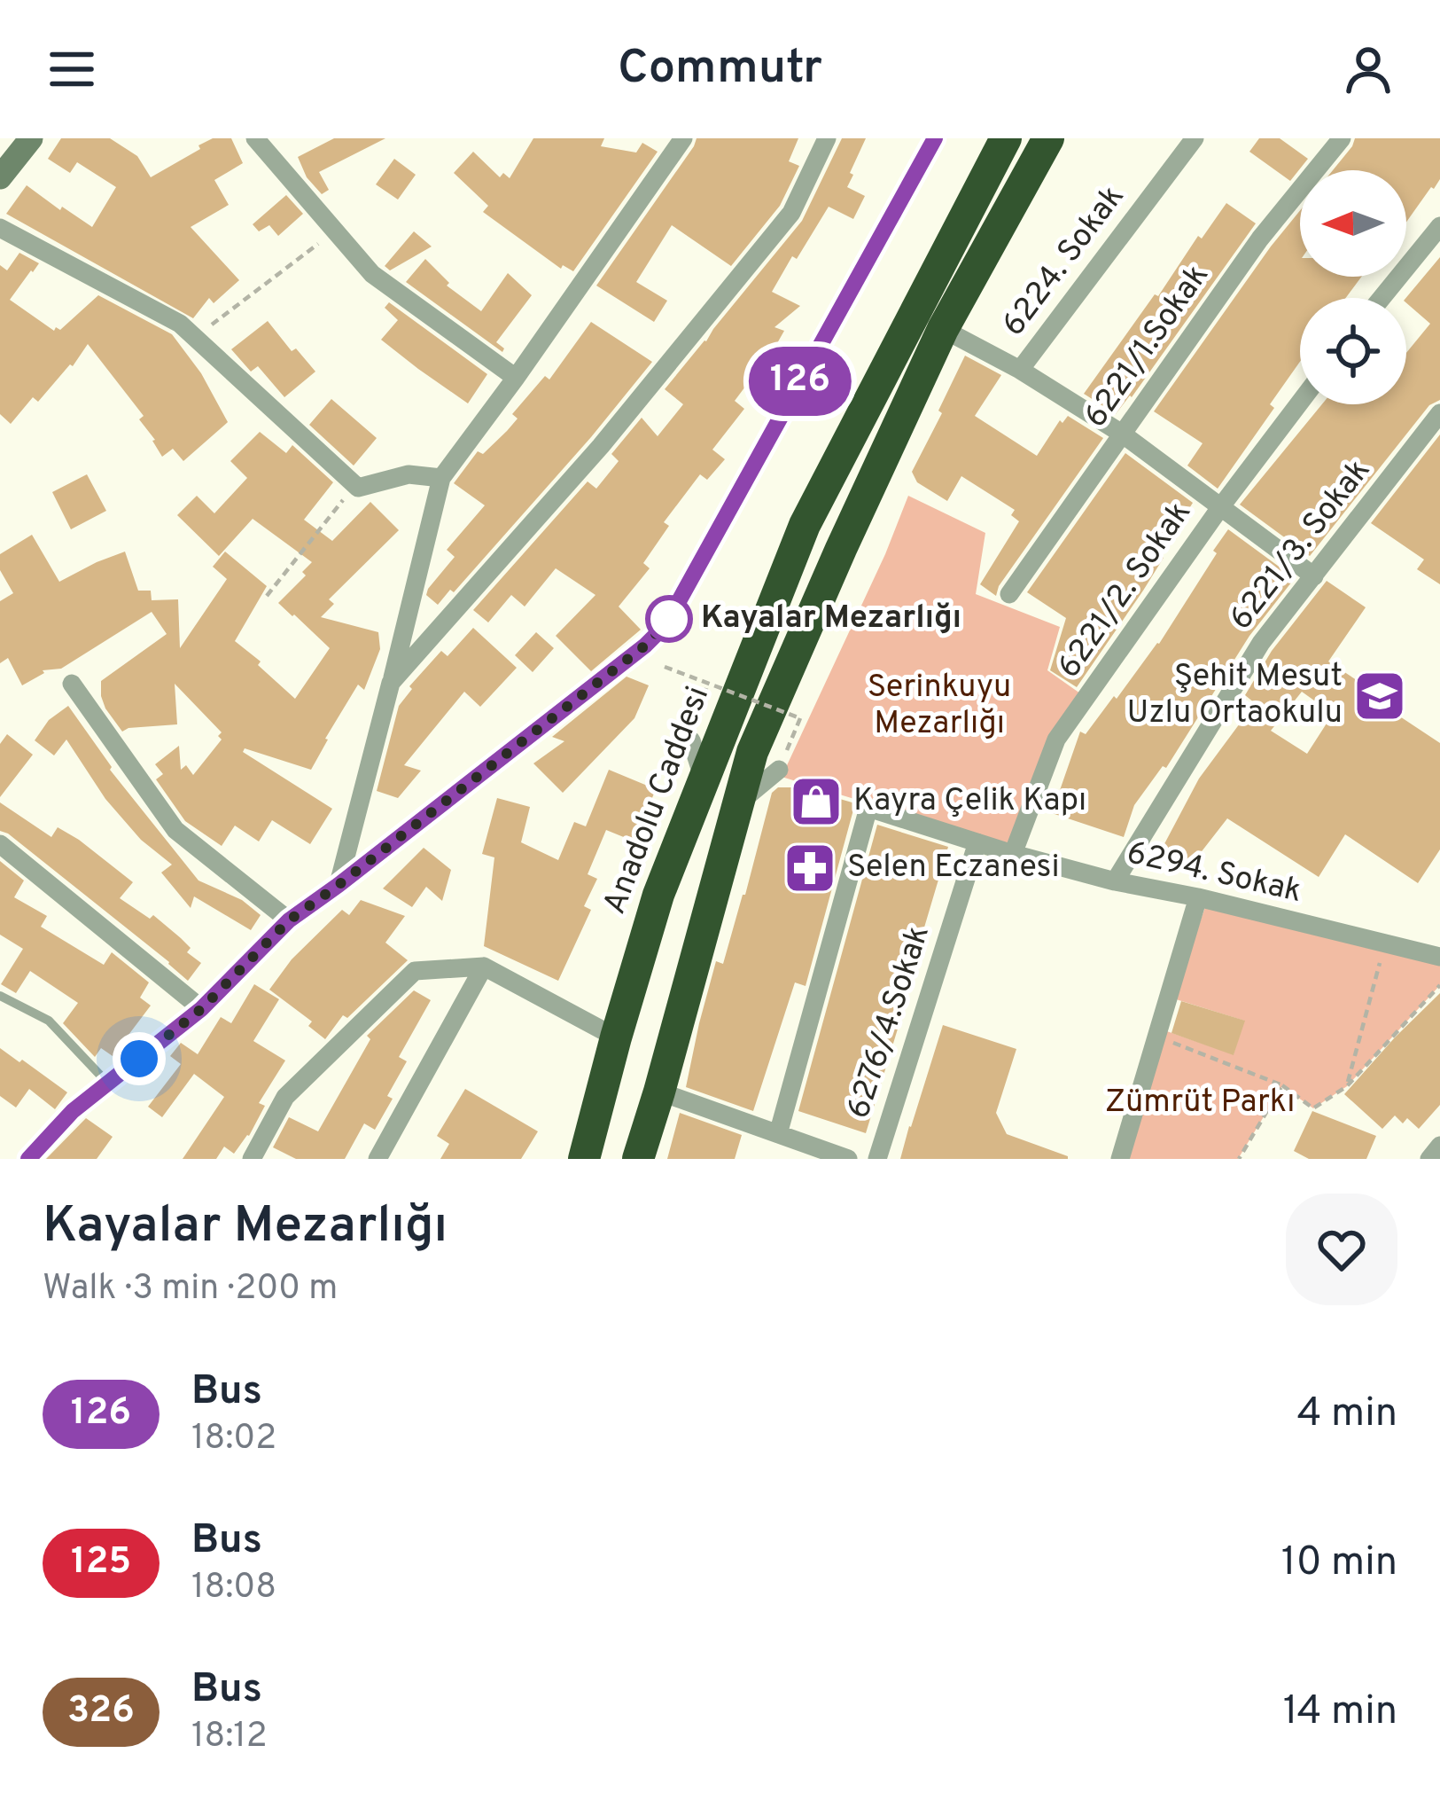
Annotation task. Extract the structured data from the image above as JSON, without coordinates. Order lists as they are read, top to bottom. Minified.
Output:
{"streets":{"highway":["Anadolu Caddesi"],"street":["6224. Sokak","6221/1.Sokak","6221/3. Sokak","6221/2. Sokak","6294. Sokak","6276/4.Sokak"]},"crossings":[["6221/3. Sokak","6294. Sokak"],["6221/2. Sokak","6294. Sokak"],["6294. Sokak","6276/4.Sokak"]],"parks":["Serinkuyu Mezarlığı","Zümrüt Parkı"],"places":{"other":["Kayalar Mezarlığı"],"school or university":["Şehit Mesut Uzlu Ortaokulu"],"shop":["Kayra Çelik Kapı"],"pharmacy":["Selen Eczanesi"]},"lines":["bus line 126"],"north":"left","page":{"header":"Commutr","on_map":"126","heading":["Kayalar Mezarlığı","Walk · 3 min · 200 m"],"list":[{"mark":"126","name":"Bus","note":"18:02","value":"4 min"},{"mark":"125","name":"Bus","note":"18:08","value":"10 min"},{"mark":"326","name":"Bus","note":"18:12","value":"14 min"}]}}
